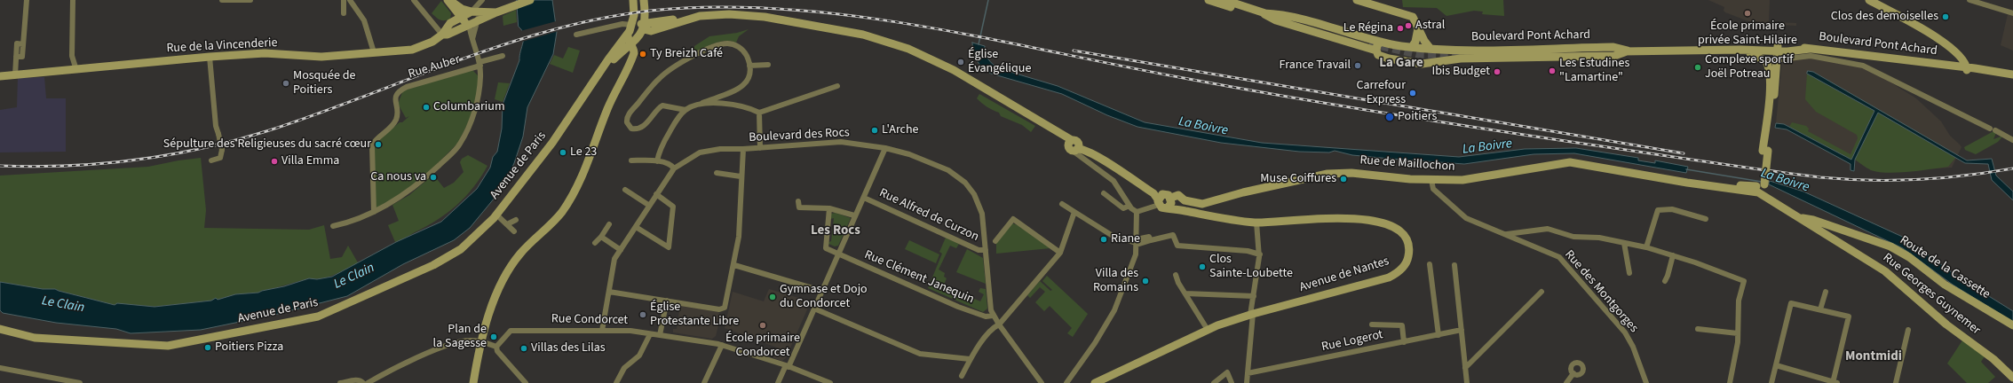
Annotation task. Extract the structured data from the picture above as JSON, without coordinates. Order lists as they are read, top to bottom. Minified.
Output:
{"streets":{"main road":["Boulevard Pont Achard","Rue de la Vincenderie","Rue de Maillochon","Avenue de Paris","Route de la Cassette","Avenue de Nantes","Rue Georges Guynemer"],"street":["Rue Auber","Boulevard des Rocs","Rue Alfred de Curzon","Rue Clément Janequin","Rue des Montgorges","Rue Condorcet","Rue Logerot"]},"crossings":[["Boulevard des Rocs","Rue Alfred de Curzon"],["Boulevard des Rocs","Rue Clément Janequin"],["Boulevard des Rocs","Rue Condorcet"],["Rue de Maillochon","Avenue de Nantes"],["Rue de Maillochon","Rue des Montgorges"],["Rue de Maillochon","Rue Georges Guynemer"],["Avenue de Paris","Avenue de Nantes"],["Route de la Cassette","Rue Georges Guynemer"]],"districts":["La Gare","Les Rocs","Montmidi"],"water":["La Boivre","Le Clain"],"places":["École primaire privée Saint-Hilaire","Clos des demoiselles","Astral","Le Régina","Ty Breizh Café","Église Évangélique","France Travail","Complexe sportif Joël Potreau","Les Estudines \"Lamartine\"","Ibis Budget","Mosquée de Poitiers","Carrefour Express","Columbarium","Poitiers","L'Arche","Sépulture des Religieuses du sacré cœur","Le 23","Villa Emma","Ca nous va","Muse Coiffures","Riane","Clos Sainte-Loubette","Villa des Romains","Gymnase et Dojo du Condorcet","Église Protestante Libre","École primaire Condorcet","Plan de la Sagesse","Poitiers Pizza","Villas des Lilas"]}
